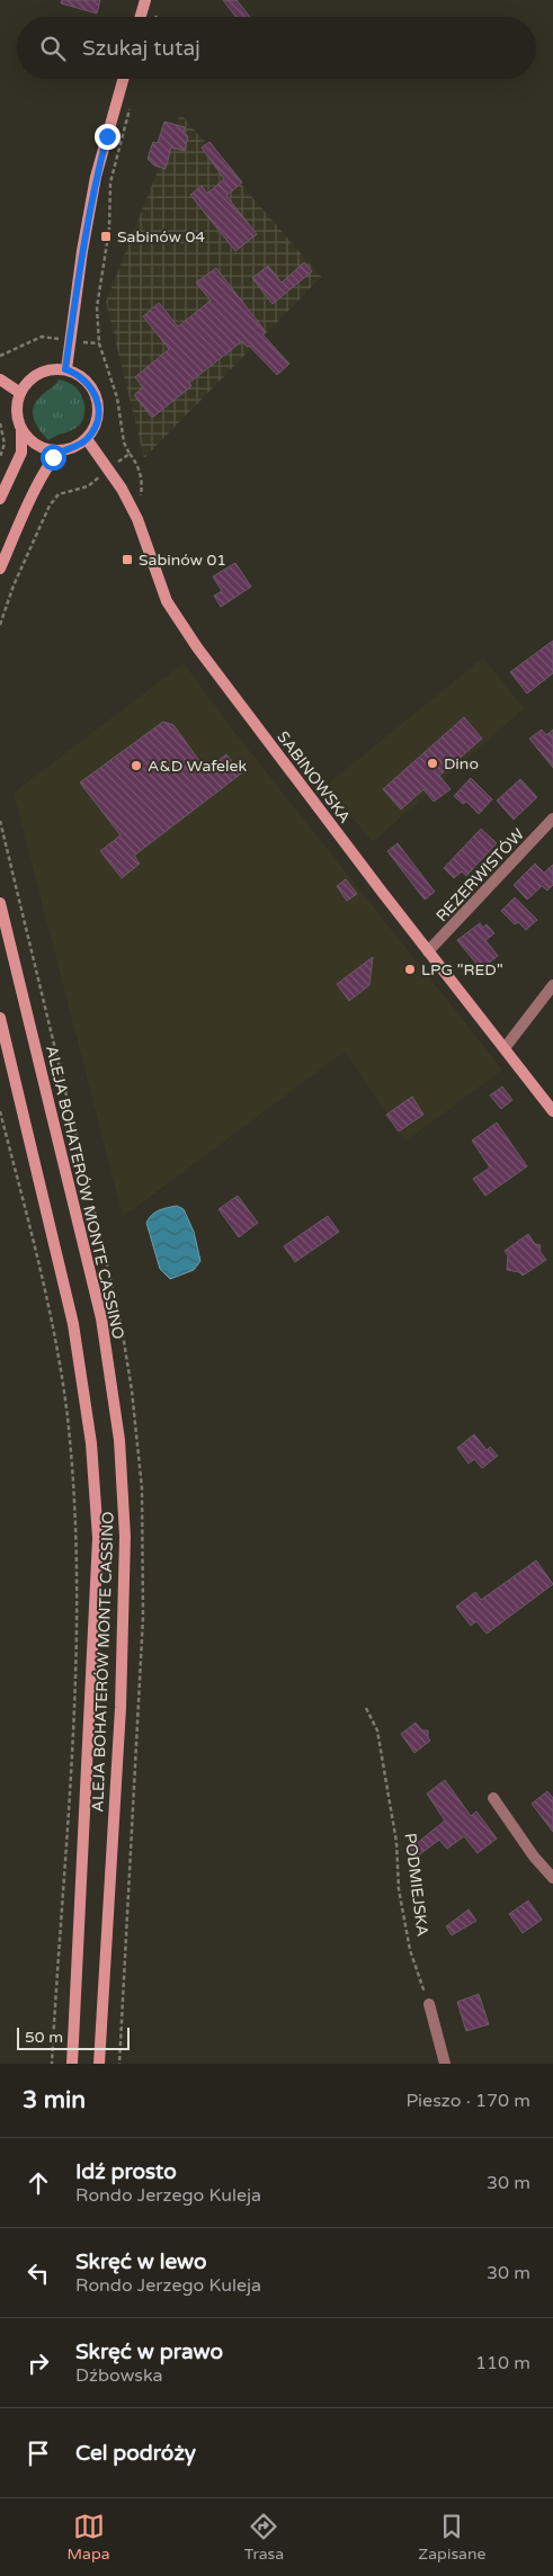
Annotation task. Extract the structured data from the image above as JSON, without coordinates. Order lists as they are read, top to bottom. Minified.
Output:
{"streets":{"main road":["SABINOWSKA","ALEJA BOHATERÓW MONTE CASSINO"],"street":["REZERWISTÓW"],"path":["PODMIEJSKA"]},"crossings":[["SABINOWSKA","REZERWISTÓW"]],"places":{"transit":["Sabinów 04","Sabinów 01"],"other":["Dino","A&D Wafelek","LPG \"RED\""]},"scale_bar":"50 m","page":{"search":"Szukaj tutaj","scale":"50 m","heading":["3 min","Pieszo · 170 m"],"list":[["Idź prosto","Rondo Jerzego Kuleja","30 m"],["Skręć w lewo","Rondo Jerzego Kuleja","30 m"],["Skręć w prawo","Dźbowska","110 m"],"Cel podróży"],"nav":["Mapa","Trasa","Zapisane"]}}
